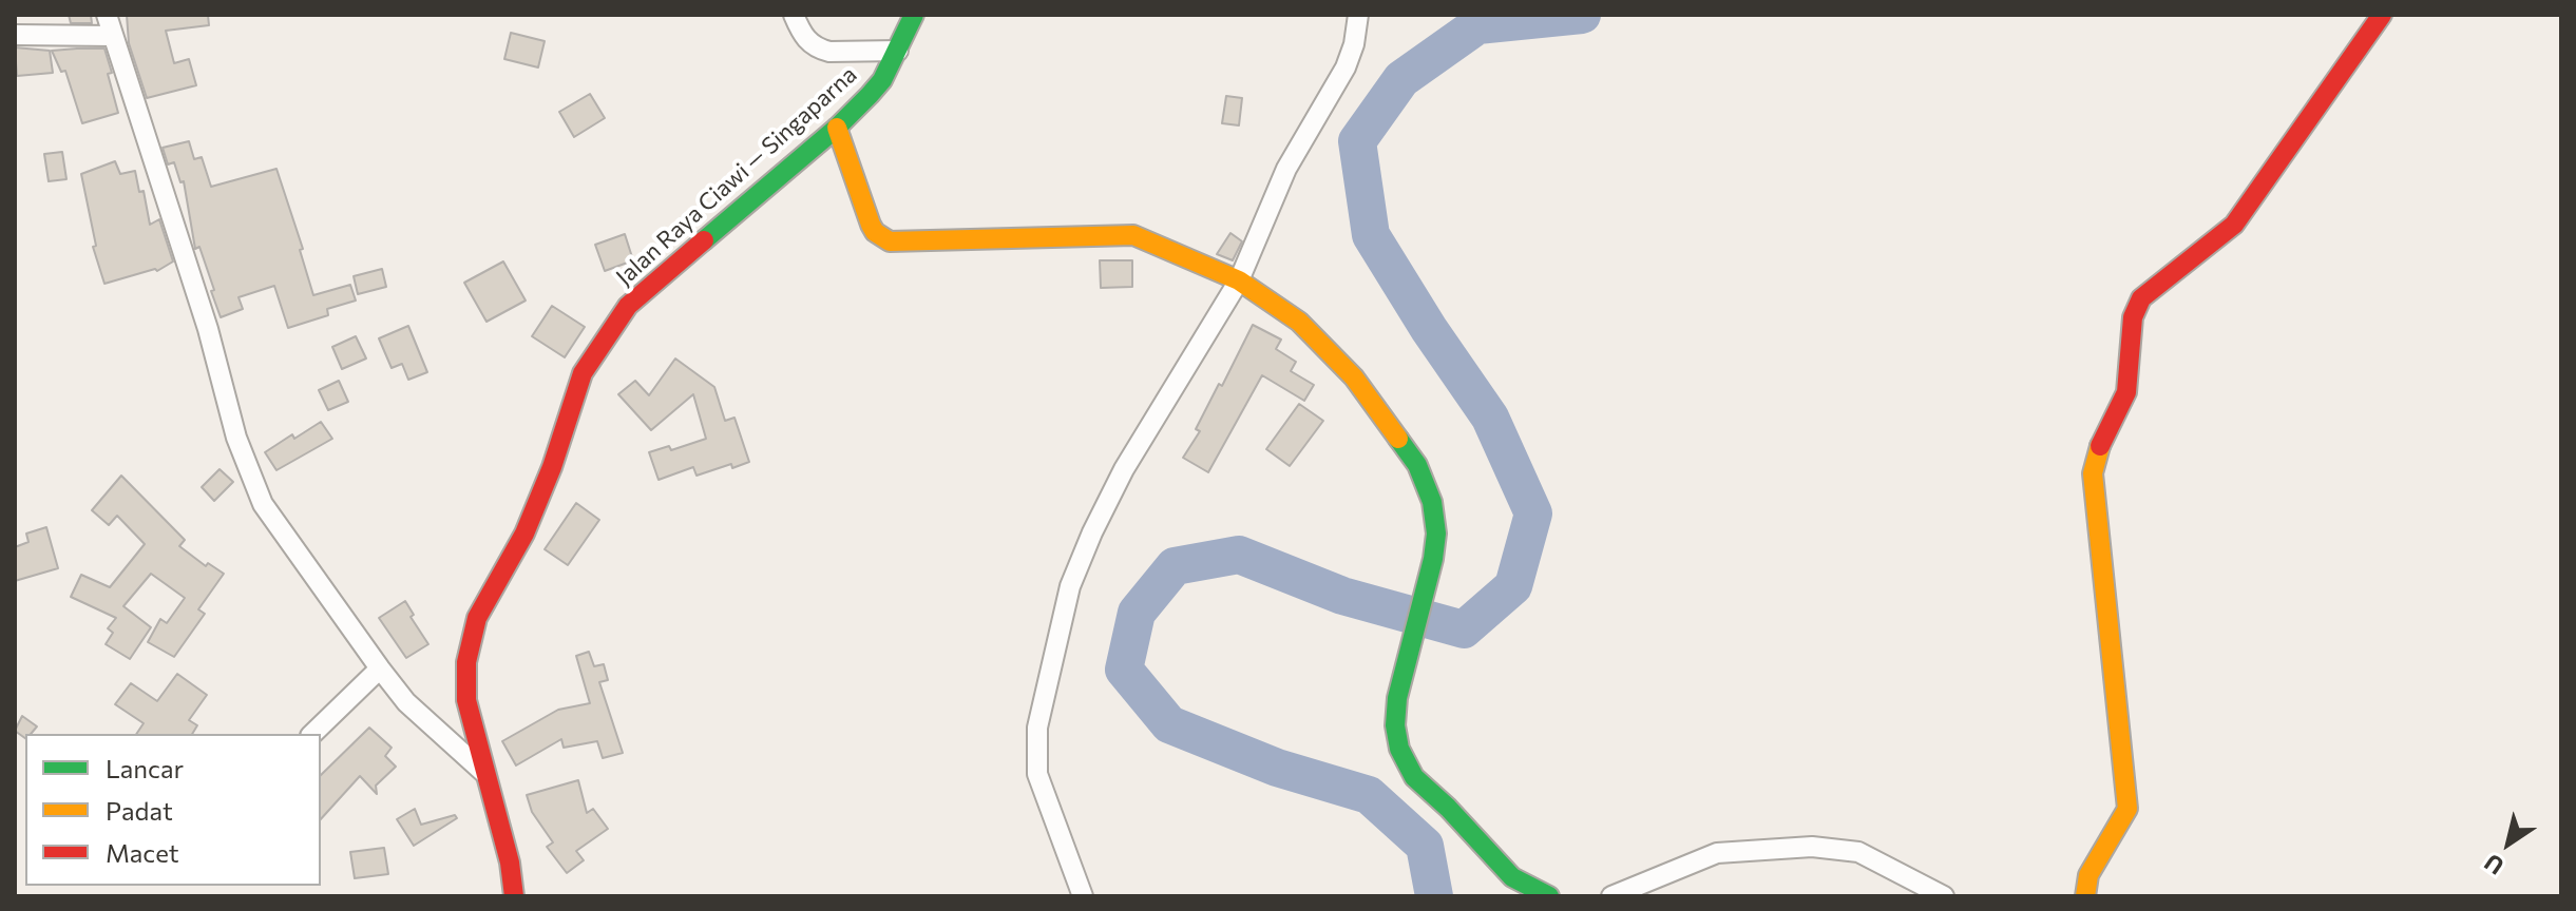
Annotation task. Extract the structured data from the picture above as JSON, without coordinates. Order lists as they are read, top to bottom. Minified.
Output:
{"streets":{"street":["Jalan Raya Ciawi — Singaparna"]},"legend":["Lancar","Padat","Macet"],"north":"bottom left"}
